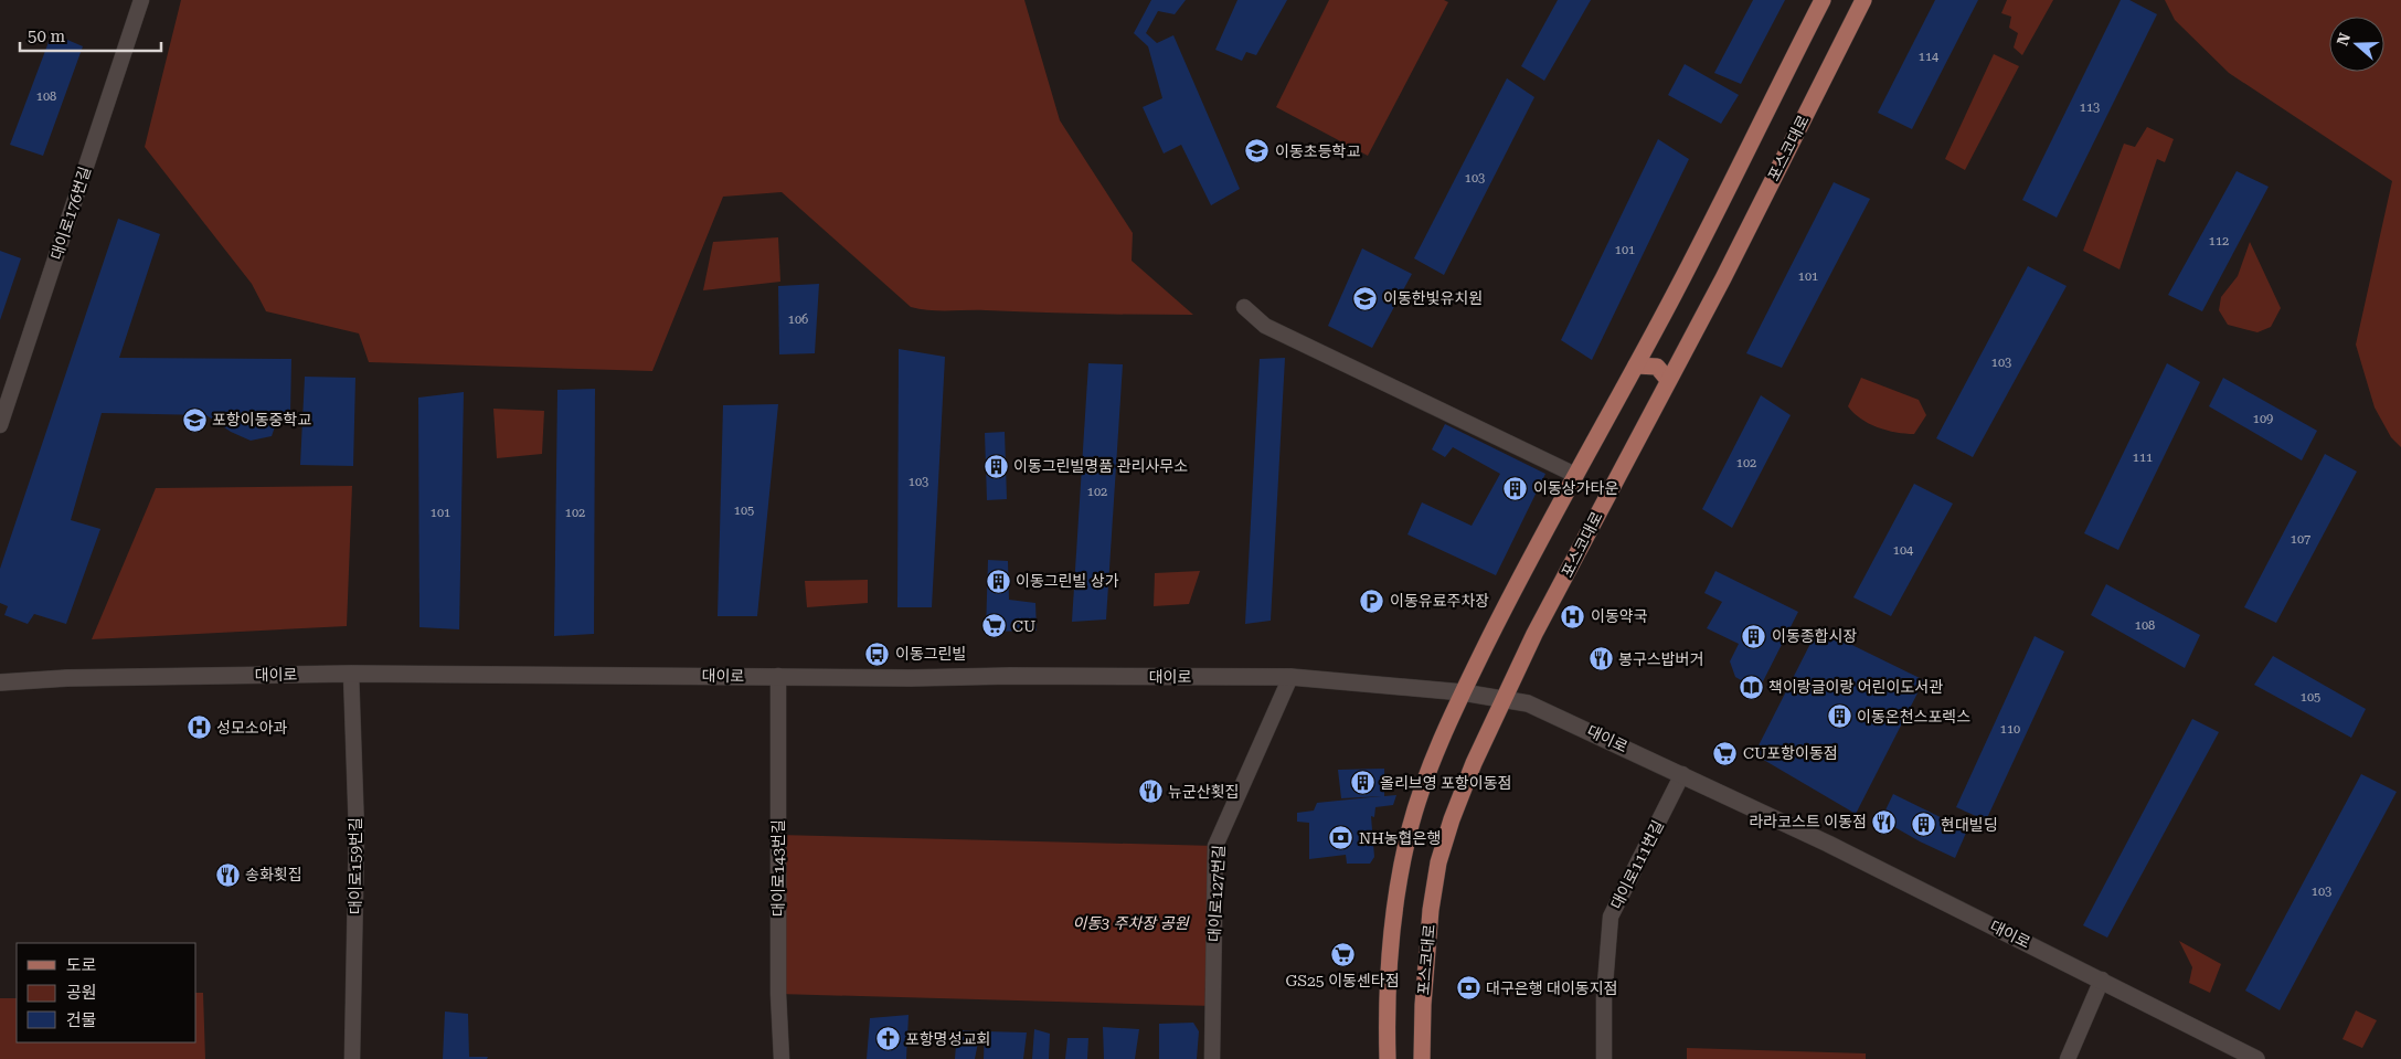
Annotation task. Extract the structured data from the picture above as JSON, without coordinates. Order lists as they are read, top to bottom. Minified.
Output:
{"streets":{"main road":["포스코대로"],"street":["대이로176번길","대이로","대이로111번길","대이로159번길","대이로143번길","대이로127번길"]},"crossings":[["포스코대로","대이로"],["대이로","대이로111번길"],["대이로","대이로159번길"],["대이로","대이로143번길"],["대이로","대이로127번길"]],"parks":["이동3 주차장 공원"],"places":{"school or university":["이동초등학교","이동한빛유치원","포항이동중학교"],"building":["이동그린빌명품 관리사무소","이동상가타운","이동그린빌 상가","이동종합시장","이동온천스포렉스","올리브영 포항이동점","현대빌딩"],"parking":["이동유료주차장"],"hospital":["이동약국","성모소아과"],"supermarket":["CU","CU포항이동점","GS25 이동센타점"],"bus stop":["이동그린빌"],"restaurant":["봉구스밥버거","뉴군산횟집","라라코스트 이동점","송화횟집"],"library":["책이랑글이랑 어린이도서관"],"bank":["NH농협은행","대구은행 대이동지점"],"church":["포항명성교회"]},"house_numbers":["114","108","113","103","112","101","101","106","103","109","111","102","103","102","105","101","102","107","104","108","105","110","103"],"legend":["도로","공원","건물"],"scale_bar":"50 m","north":"left"}
